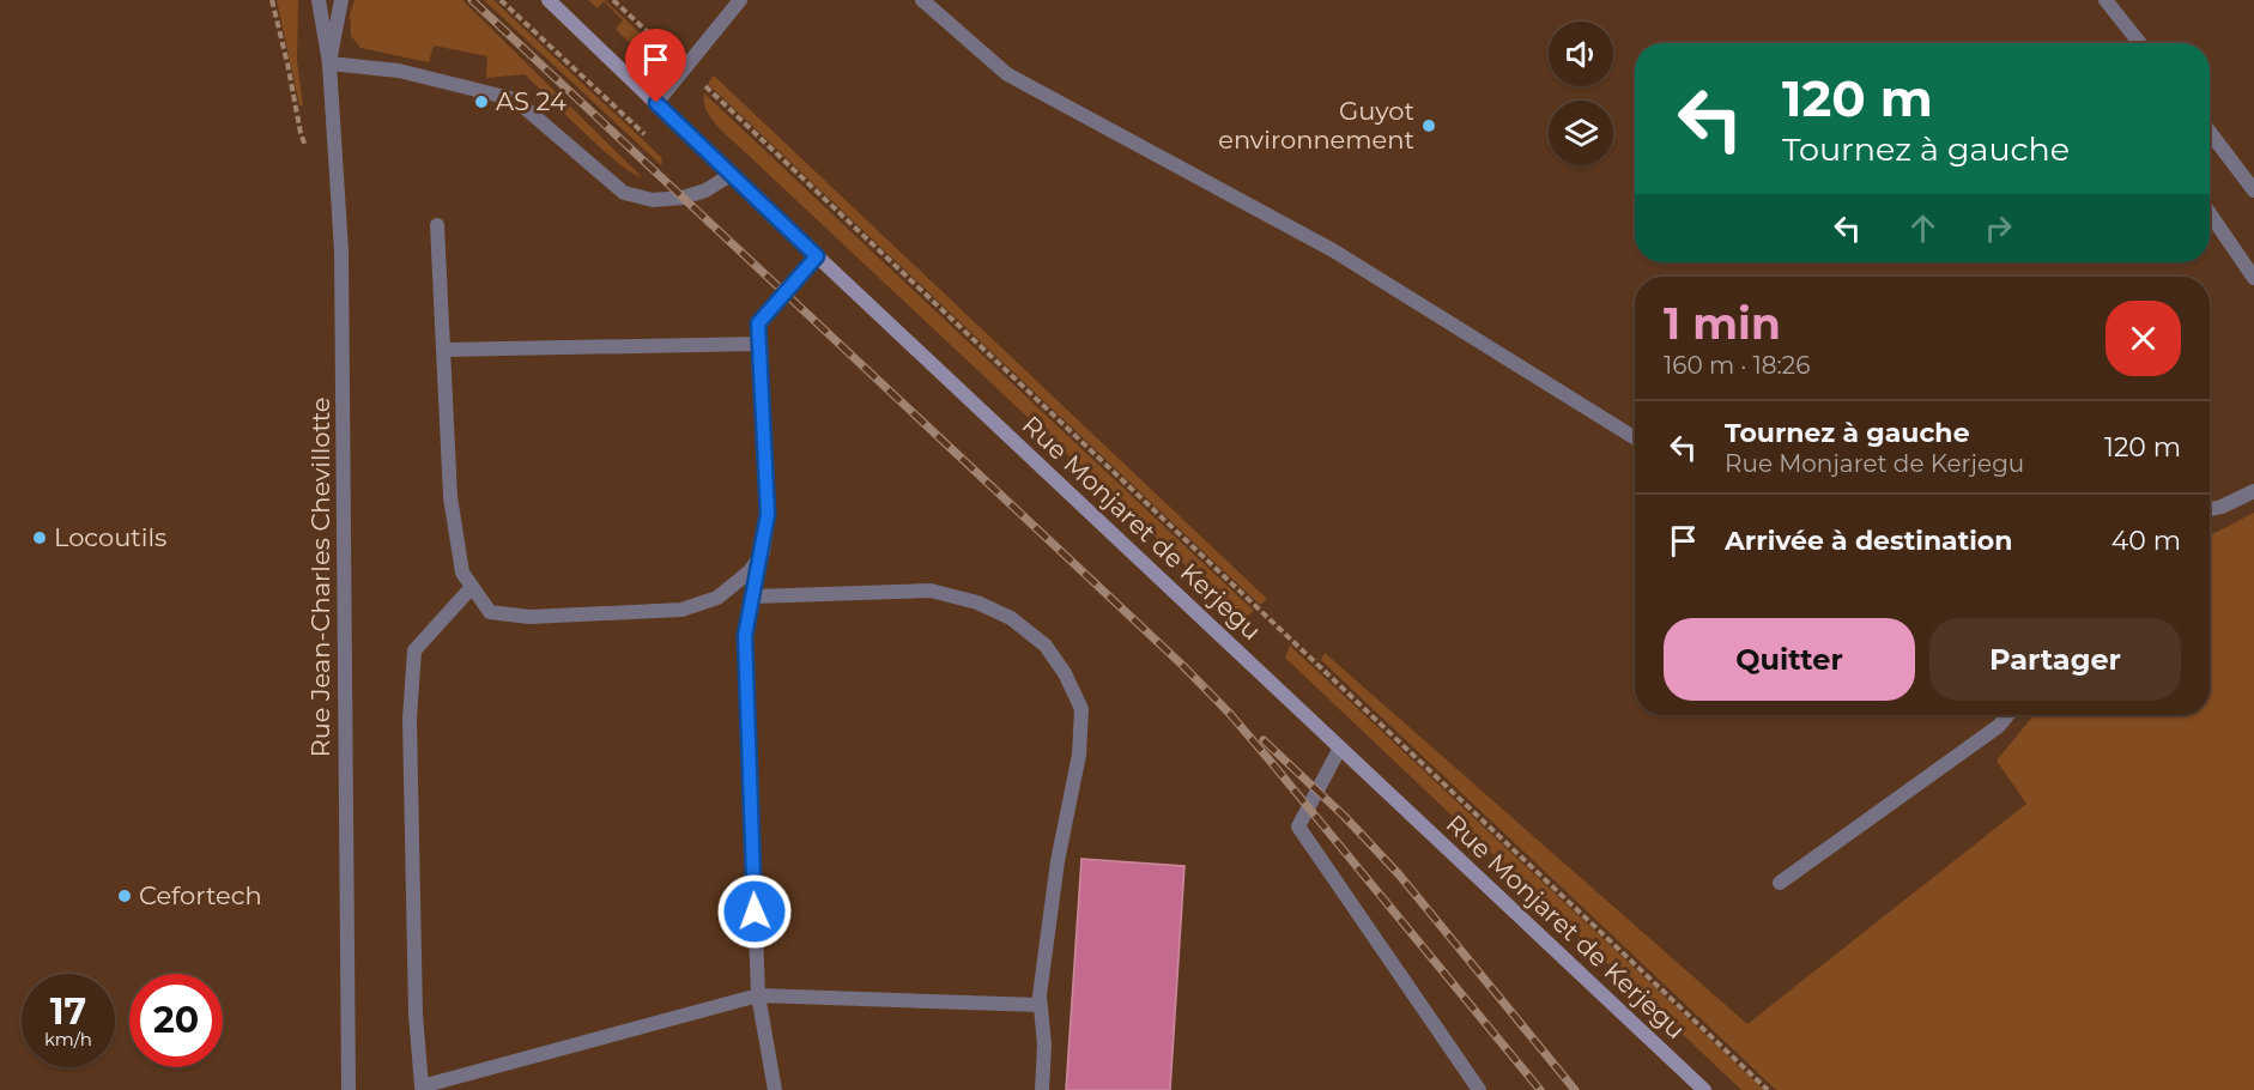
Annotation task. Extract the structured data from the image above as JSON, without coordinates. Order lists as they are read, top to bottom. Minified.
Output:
{"streets":{"street":["Rue Monjaret de Kerjegu","Rue Jean-Charles Chevillotte"]},"places":["AS 24","Guyot environnement","Locoutils","Cefortech"],"page":{"turn":["120 m","Tournez à gauche"],"heading":["1 min","160 m · 18:26"],"list":[{"name":"Tournez à gauche","note":"Rue Monjaret de Kerjegu","value":"120 m"},{"name":"Arrivée à destination","value":"40 m"}],"buttons":["Quitter","Partager"],"speed":"17 km/h","limit":"20"}}
